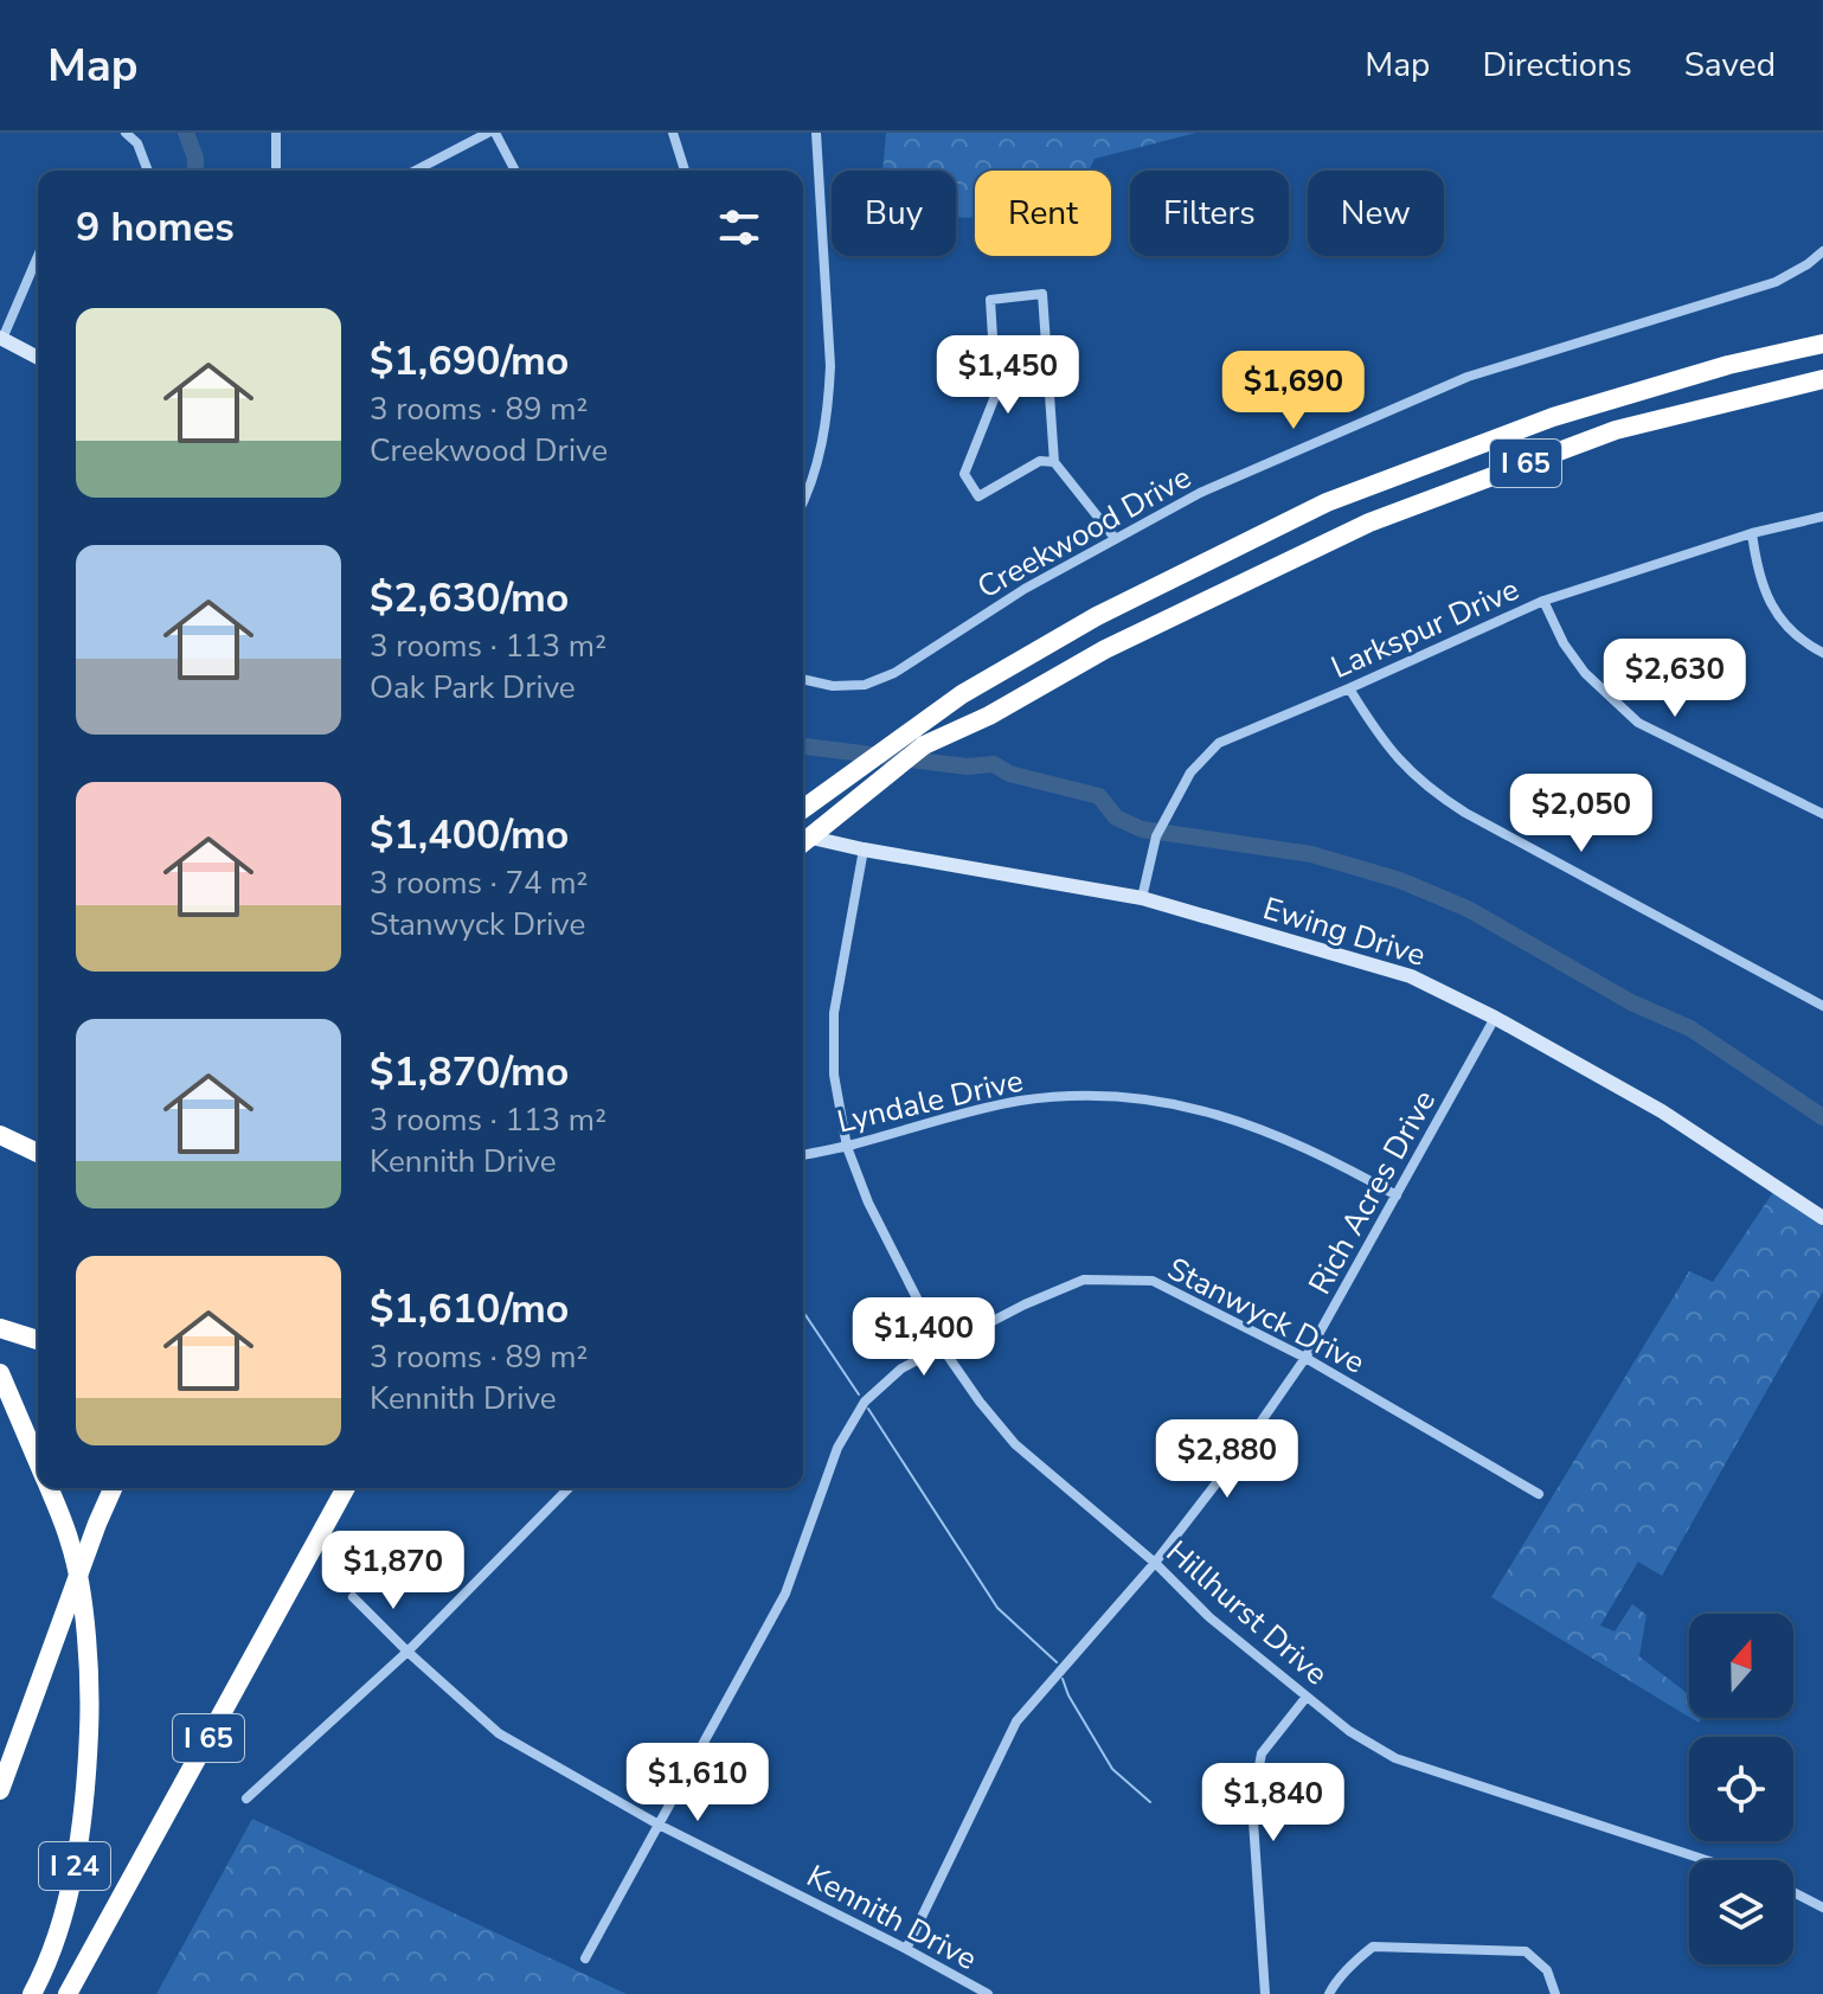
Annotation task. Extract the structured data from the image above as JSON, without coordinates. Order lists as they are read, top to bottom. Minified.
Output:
{"streets":{"highway":["I 65","I 24"],"main road":["Ewing Drive"],"street":["Creekwood Drive","Larkspur Drive","Lyndale Drive","Rich Acres Drive","Stanwyck Drive","Hillhurst Drive","Kennith Drive"]},"crossings":[["Larkspur Drive","Ewing Drive"],["Ewing Drive","Rich Acres Drive"],["Ewing Drive","Hillhurst Drive"],["Lyndale Drive","Rich Acres Drive"],["Lyndale Drive","Hillhurst Drive"],["Rich Acres Drive","Stanwyck Drive"],["Rich Acres Drive","Hillhurst Drive"],["Rich Acres Drive","Kennith Drive"],["Stanwyck Drive","Hillhurst Drive"],["Stanwyck Drive","Kennith Drive"]],"north":"top","page":{"header":"Map","nav":["Map","Directions","Saved"],"chip":["Buy","Rent","Filters","New"],"heading":"9 homes","list":[{"name":"$1,690/mo","note":"3 rooms · 89 m² · Creekwood Drive"},{"name":"$2,630/mo","note":"3 rooms · 113 m² · Oak Park Drive"},{"name":"$1,400/mo","note":"3 rooms · 74 m² · Stanwyck Drive"},{"name":"$1,870/mo","note":"3 rooms · 113 m² · Kennith Drive"},{"name":"$1,610/mo","note":"3 rooms · 89 m² · Kennith Drive"}],"price":["$1,450","$1,690","$2,630","$2,050","$1,400","$2,880","$1,870","$1,610","$1,840"]}}
